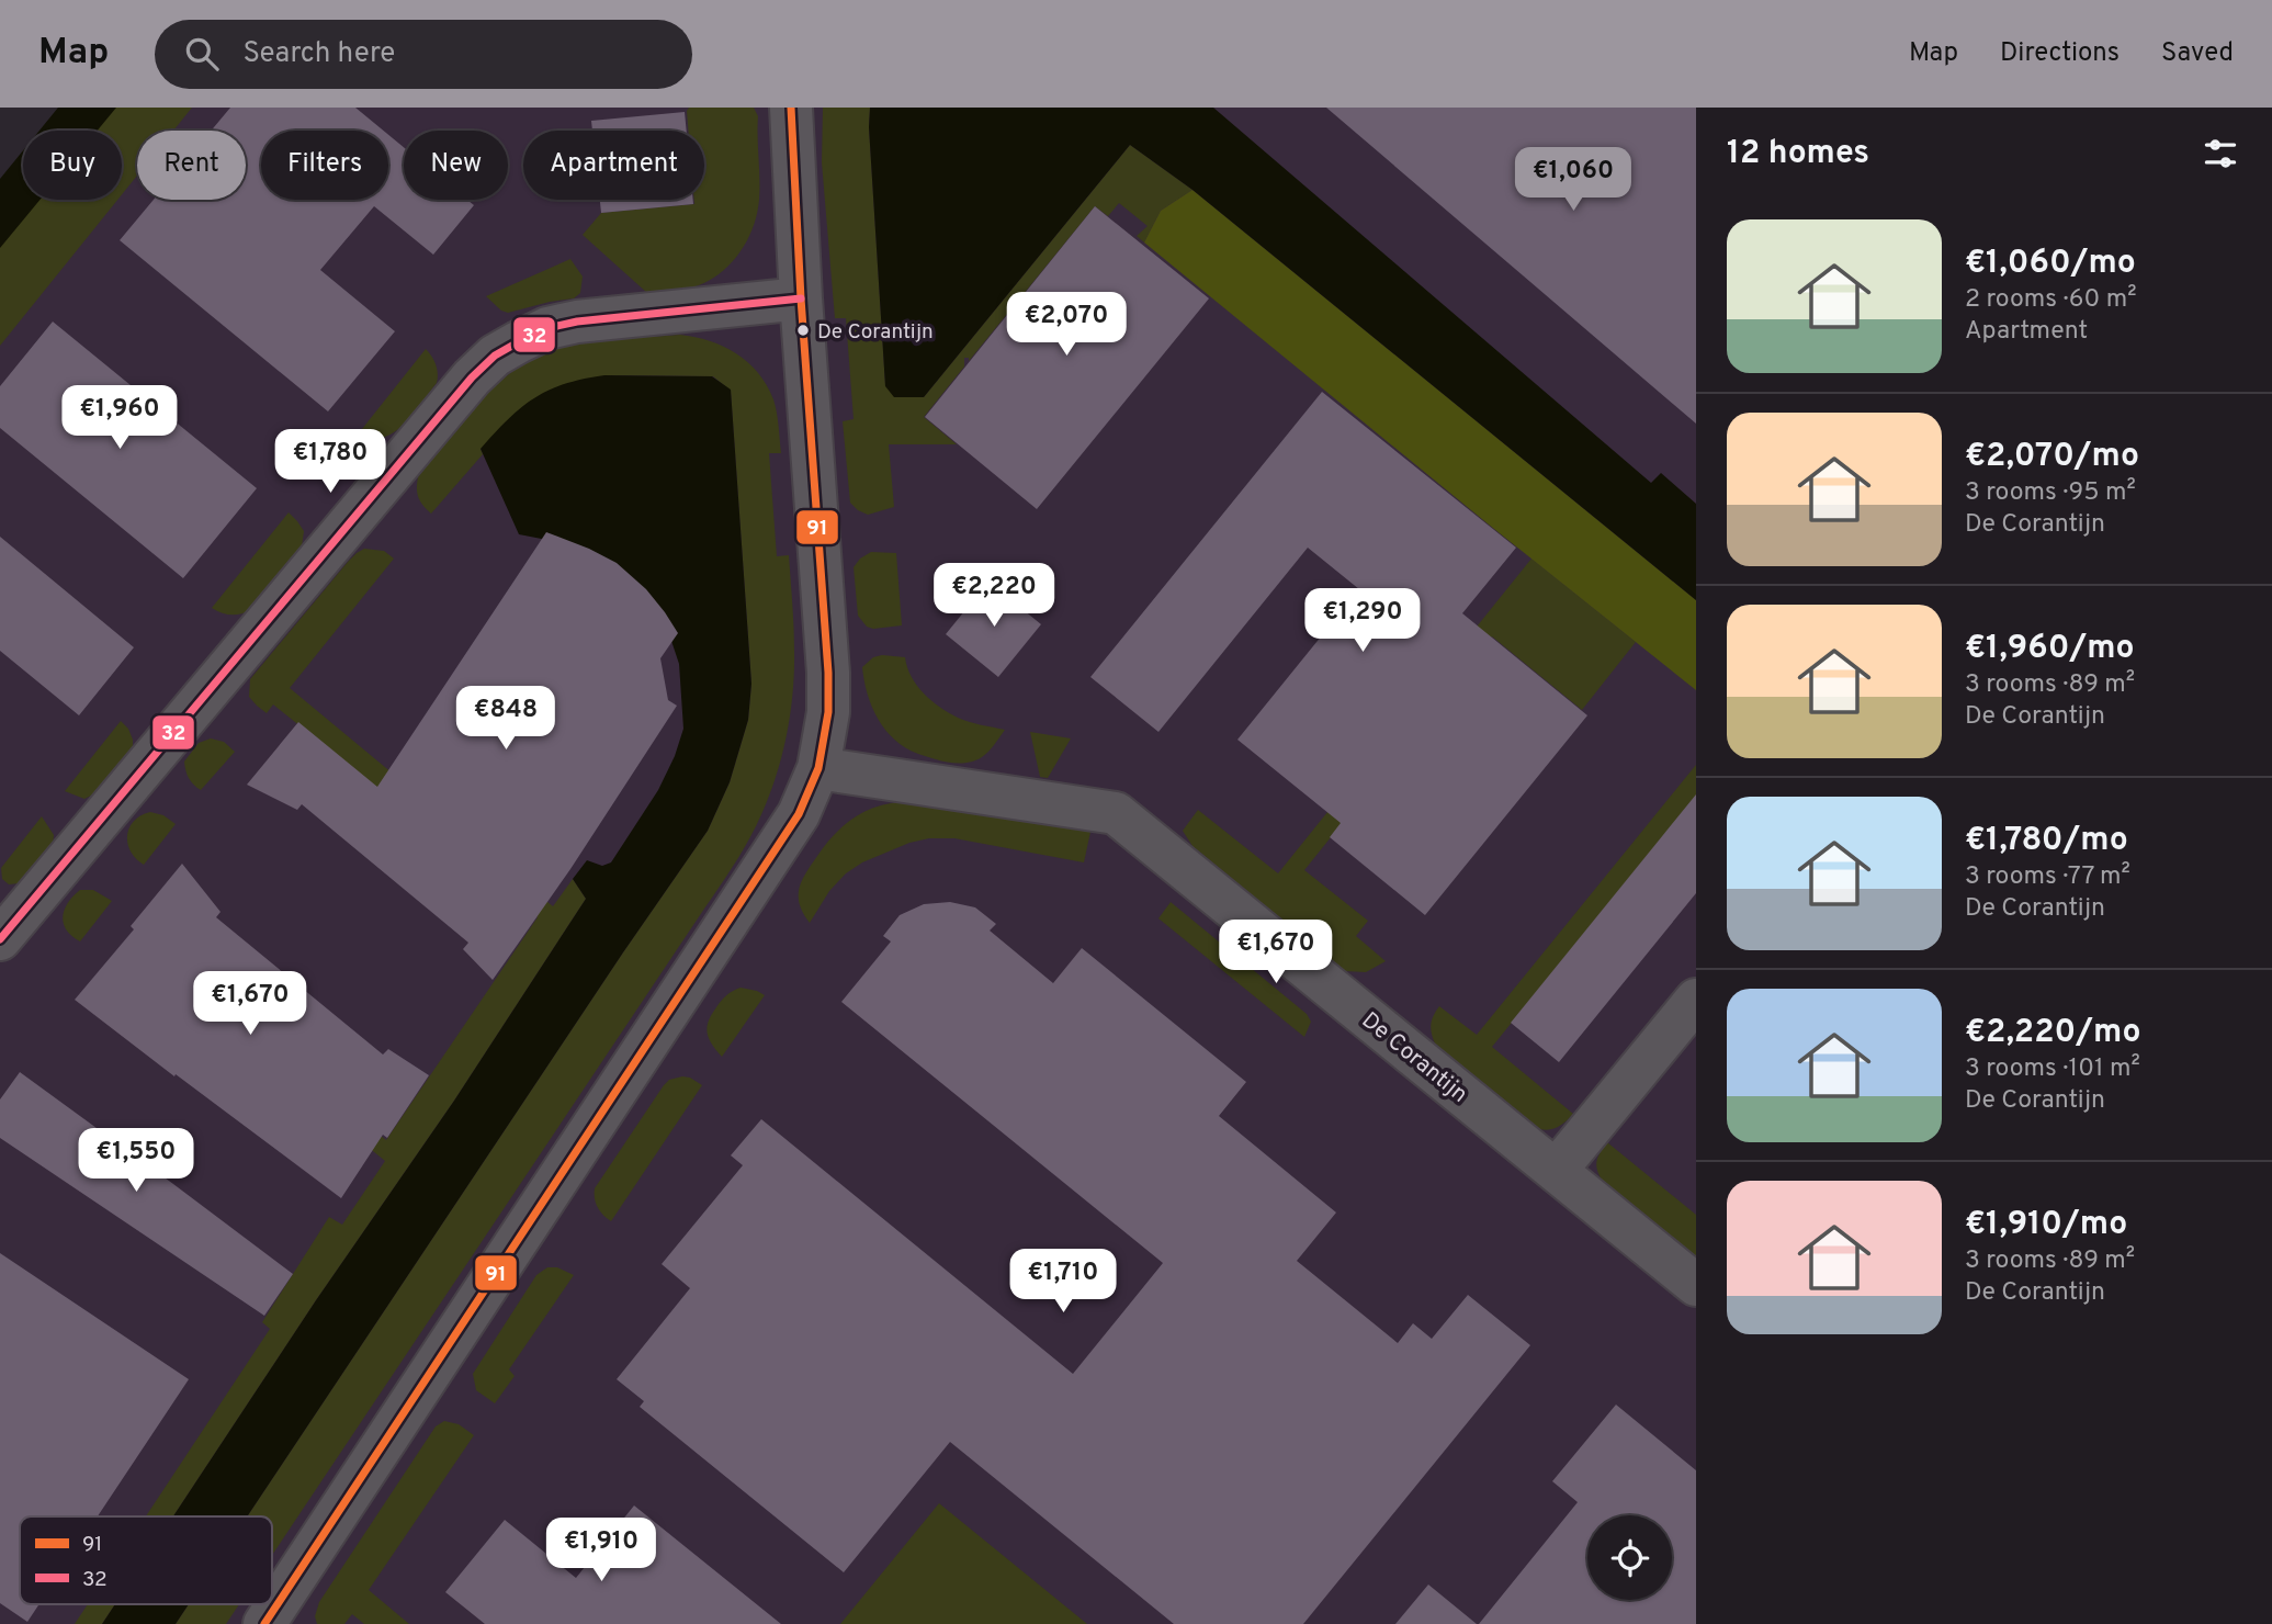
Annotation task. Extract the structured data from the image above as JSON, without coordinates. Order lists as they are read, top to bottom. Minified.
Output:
{"streets":{"street":["De Corantijn"]},"places":["De Corantijn"],"lines":["transit line 91","transit line 32"],"legend":["91","32"],"page":{"header":"Map","search":"Search here","nav":["Map","Directions","Saved"],"heading":"12 homes","chip":["Buy","Rent","Filters","New","Apartment"],"price":["€1,060","€2,070","€1,960","€1,780","€2,220","€1,290","€848","€1,670","€1,670","€1,550","€1,710","€1,910"],"list":[{"name":"€1,060/mo","note":"2 rooms · 60 m² · Apartment"},{"name":"€2,070/mo","note":"3 rooms · 95 m² · De Corantijn"},{"name":"€1,960/mo","note":"3 rooms · 89 m² · De Corantijn"},{"name":"€1,780/mo","note":"3 rooms · 77 m² · De Corantijn"},{"name":"€2,220/mo","note":"3 rooms · 101 m² · De Corantijn"},{"name":"€1,910/mo","note":"3 rooms · 89 m² · De Corantijn"}]}}
